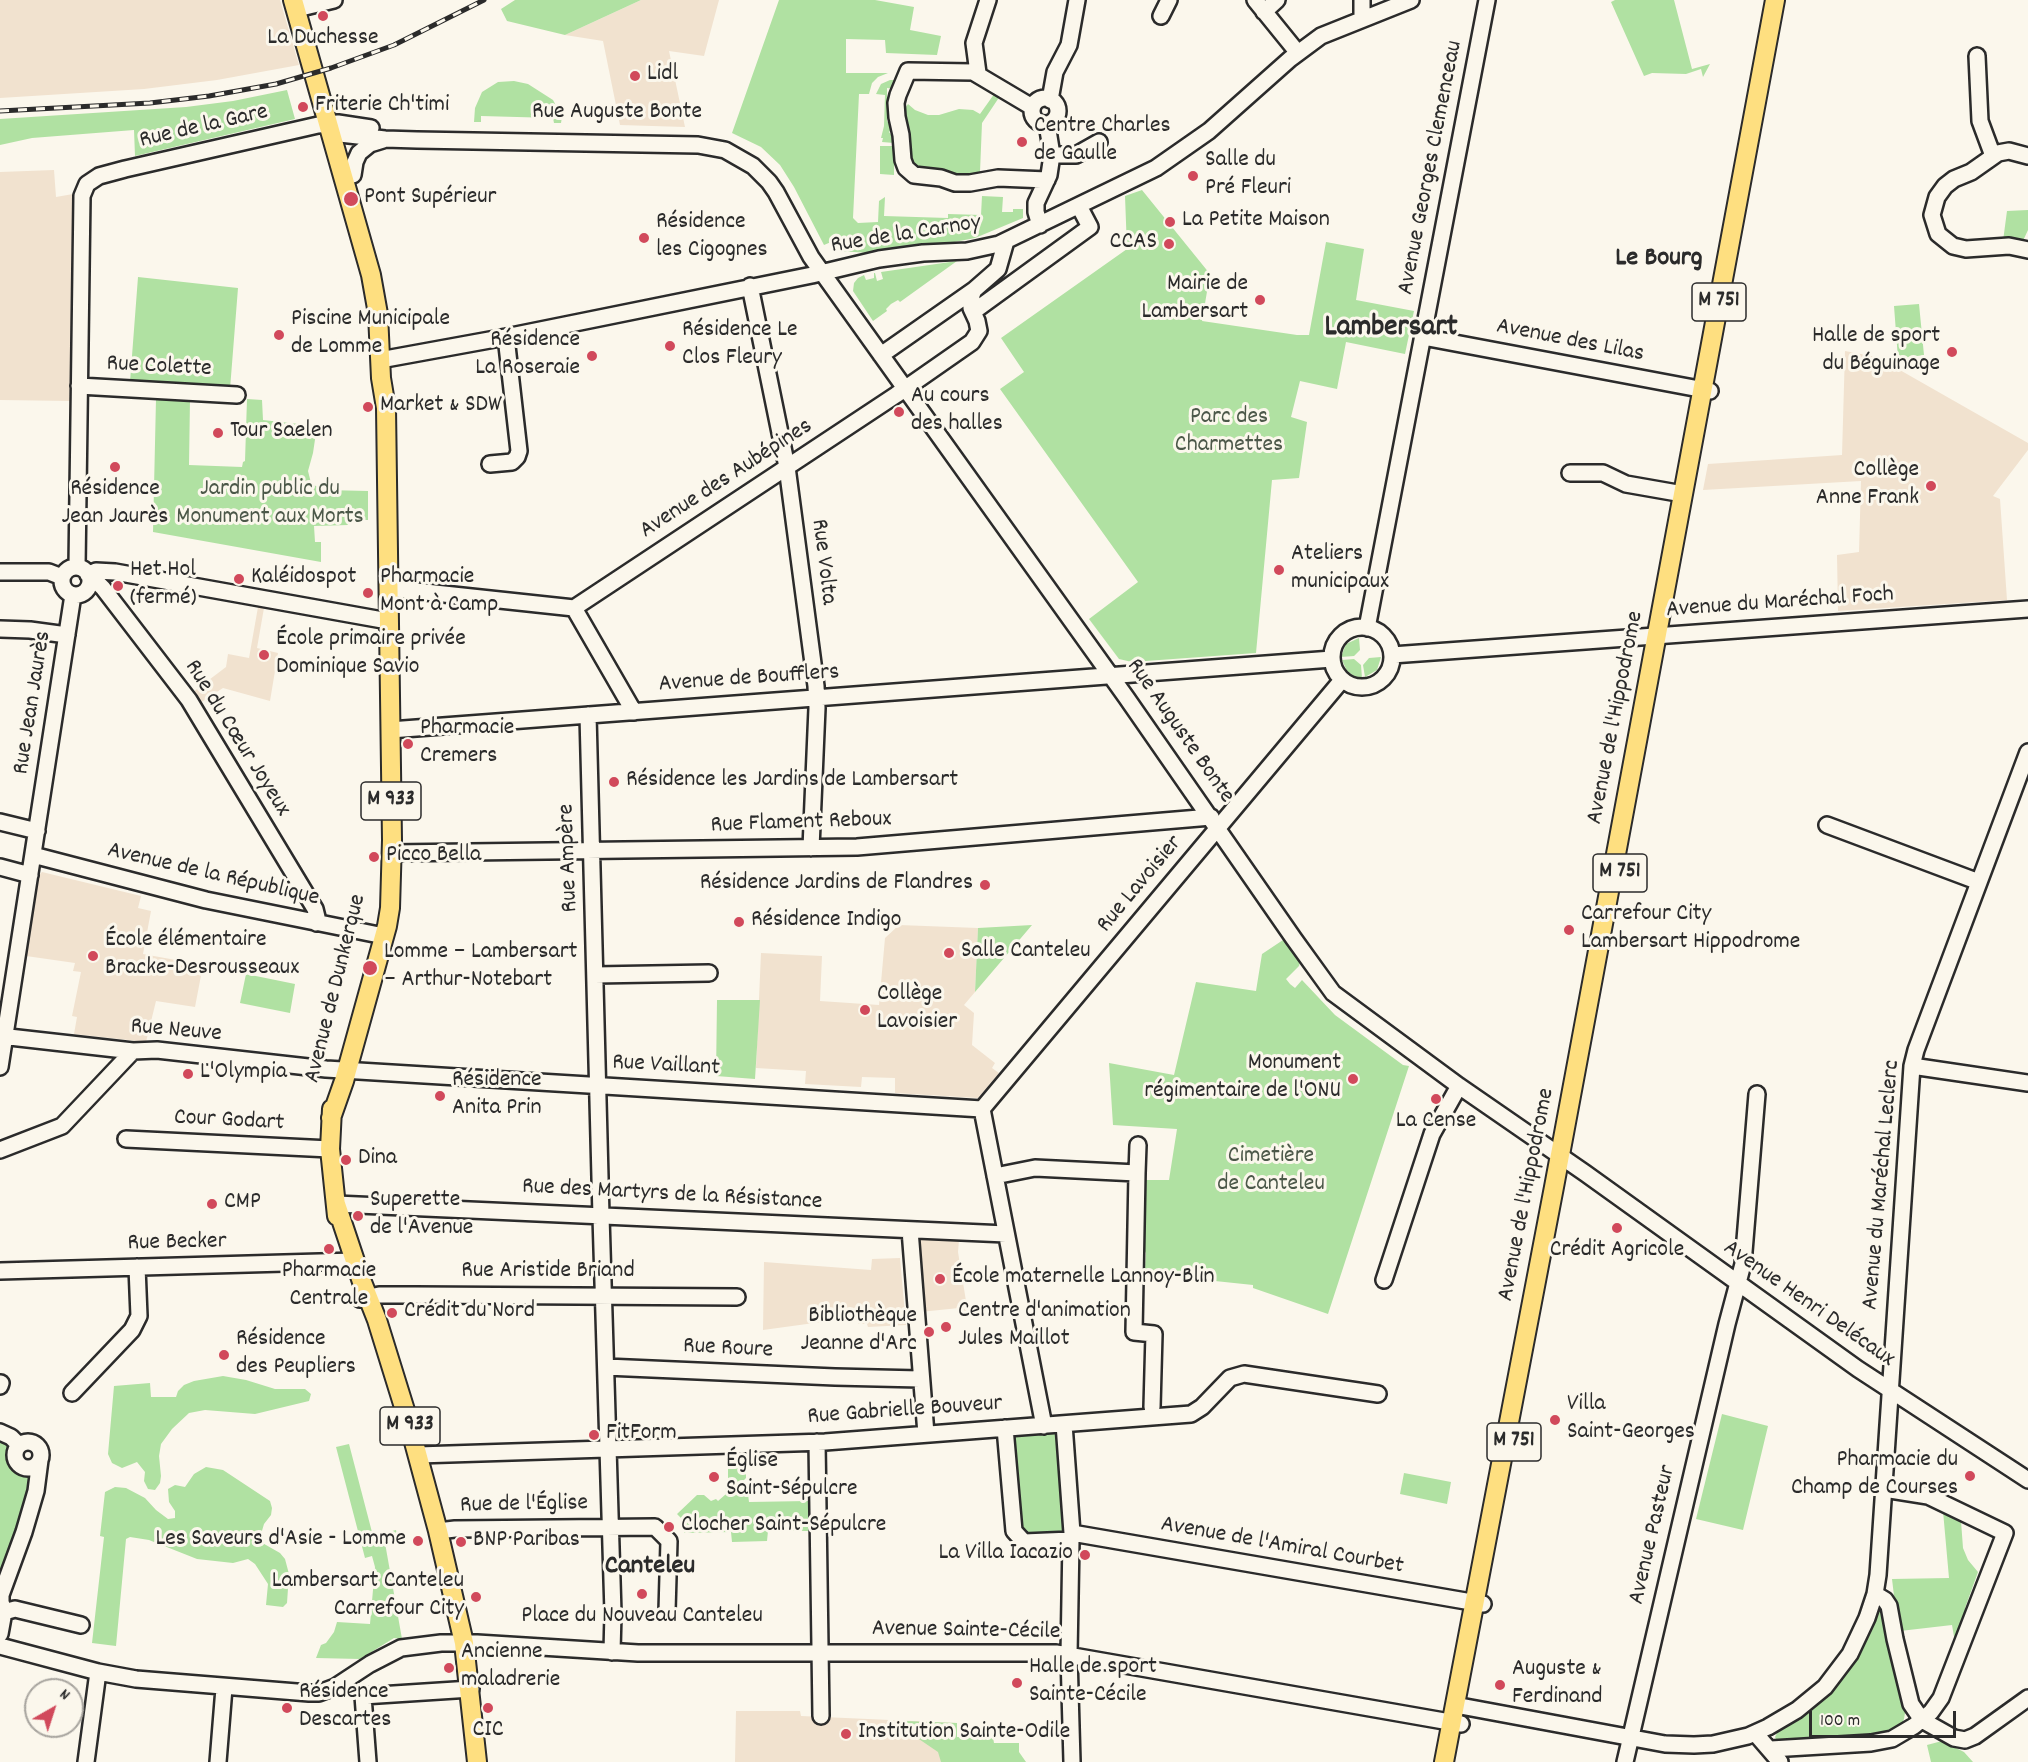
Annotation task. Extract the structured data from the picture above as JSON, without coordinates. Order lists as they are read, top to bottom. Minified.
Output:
{"streets":{"main road":["M 751","Avenue de l'Hippodrome","M 933","Avenue de Dunkerque"],"street":["Rue Auguste Bonte","Rue de la Gare","Avenue Georges Clemenceau","Rue de la Carnoy","Avenue des Lilas","Rue Colette","Avenue des Aubépines","Rue Volta","Avenue du Maréchal Foch","Avenue de Boufflers","Rue Jean Jaurès","Rue du Cœur Joyeux","Rue Flament Reboux","Rue Ampère","Avenue de la République","Rue Lavoisier","Rue Neuve","Rue Vaillant","Cour Godart","Avenue du Maréchal Leclerc","Rue des Martyrs de la Résistance","Rue Becker","Rue Aristide Briand","Avenue Henri Delécaux","Rue Roure","Rue Gabrielle Bouveur","Rue de l'Église","Avenue Pasteur","Avenue de l'Amiral Courbet","Avenue Sainte-Cécile"]},"crossings":[["Rue Auguste Bonte","Rue de la Gare"],["Rue Auguste Bonte","Rue de la Carnoy"],["Rue Auguste Bonte","Avenue des Aubépines"],["Rue Auguste Bonte","Avenue de Boufflers"],["Rue Auguste Bonte","Avenue de l'Hippodrome"],["Rue Auguste Bonte","Rue Flament Reboux"],["Rue Auguste Bonte","Rue Lavoisier"],["Rue Auguste Bonte","Avenue de Dunkerque"],["Rue Auguste Bonte","Avenue Henri Delécaux"],["Rue de la Gare","Rue Colette"],["Rue de la Gare","Avenue de Dunkerque"],["Avenue Georges Clemenceau","Avenue des Lilas"],["Avenue Georges Clemenceau","Avenue du Maréchal Foch"],["Avenue Georges Clemenceau","Avenue de Boufflers"],["Avenue Georges Clemenceau","Rue Lavoisier"],["Rue de la Carnoy","Rue Volta"],["Rue de la Carnoy","Avenue de Dunkerque"],["Avenue des Lilas","Avenue de l'Hippodrome"],["Avenue des Aubépines","Rue Volta"],["Rue Volta","Avenue de Boufflers"],["Rue Volta","Rue Flament Reboux"],["Avenue du Maréchal Foch","Avenue de Boufflers"],["Avenue du Maréchal Foch","Avenue de l'Hippodrome"],["Avenue du Maréchal Foch","Rue Lavoisier"],["Avenue de Boufflers","Rue Ampère"],["Avenue de Boufflers","Rue Lavoisier"],["Avenue de Boufflers","Avenue de Dunkerque"],["Rue Jean Jaurès","Rue du Cœur Joyeux"],["Rue Jean Jaurès","Avenue de la République"],["Rue Jean Jaurès","Rue Neuve"],["Avenue de l'Hippodrome","Avenue Henri Delécaux"],["Avenue de l'Hippodrome","Avenue de l'Amiral Courbet"],["Avenue de l'Hippodrome","Avenue Sainte-Cécile"],["Rue du Cœur Joyeux","Avenue de la République"],["Rue Flament Reboux","Rue Ampère"],["Rue Flament Reboux","Rue Lavoisier"],["Rue Flament Reboux","Avenue de Dunkerque"],["Rue Ampère","Rue Vaillant"],["Rue Ampère","Rue des Martyrs de la Résistance"],["Rue Ampère","Rue Aristide Briand"],["Rue Ampère","Rue Roure"],["Rue Ampère","Rue Gabrielle Bouveur"],["Rue Ampère","Rue de l'Église"],["Rue Ampère","Avenue Sainte-Cécile"],["Avenue de la République","Avenue de Dunkerque"],["Rue Lavoisier","Rue Vaillant"],["Avenue de Dunkerque","Rue Neuve"],["Avenue de Dunkerque","Rue Vaillant"],["Avenue de Dunkerque","Cour Godart"],["Avenue de Dunkerque","Rue des Martyrs de la Résistance"],["Avenue de Dunkerque","Rue Becker"],["Avenue de Dunkerque","Rue Aristide Briand"],["Avenue de Dunkerque","Rue Gabrielle Bouveur"],["Avenue de Dunkerque","Rue de l'Église"],["Avenue de Dunkerque","Avenue Sainte-Cécile"],["Rue Neuve","Rue Vaillant"],["Avenue du Maréchal Leclerc","Avenue Henri Delécaux"],["Avenue du Maréchal Leclerc","Avenue Sainte-Cécile"],["Avenue Henri Delécaux","Avenue Pasteur"],["Rue Gabrielle Bouveur","Avenue de l'Amiral Courbet"],["Avenue Pasteur","Avenue Sainte-Cécile"]],"districts":["Le Bourg","Lambersart","Canteleu"],"parks":["Parc des Charmettes","Jardin public du Monument aux Morts","Cimetière de Canteleu"],"places":["La Duchesse","Lidl","Friterie Ch'timi","Centre Charles de Gaulle","Salle du Pré Fleuri","Pont Supérieur","La Petite Maison","Résidence les Cigognes","CCAS","Mairie de Lambersart","Piscine Municipale de Lomme","Résidence Le Clos Fleury","Halle de sport du Béguinage","Résidence La Roseraie","Market & SDW","Au cours des halles","Tour Saelen","Résidence Jean Jaurès","Collège Anne Frank","Ateliers municipaux","Kaléidospot","Het Hol (fermé)","Pharmacie Mont à Camp","École primaire privée Dominique Savio","Pharmacie Cremers","Résidence les Jardins de Lambersart","Picco Bella","Résidence Jardins de Flandres","Résidence Indigo","Carrefour City Lambersart Hippodrome","Salle Canteleu","École élémentaire Bracke-Desrousseaux","Lomme – Lambersart – Arthur-Notebart","Collège Lavoisier","L'Olympia","Monument régimentaire de l'ONU","Résidence Anita Prin","La Cense","Dina","CMP","Superette de l'Avenue","Crédit Agricole","Pharmacie Centrale","École maternelle Lannoy-Blin","Crédit du Nord","Centre d'animation Jules Maillot","Bibliothèque Jeanne d'Arc","Résidence des Peupliers","Villa Saint-Georges","FitForm","Pharmacie du Champ de Courses","Église Saint-Sépulcre","Clocher Saint-Sépulcre","Les Saveurs d'Asie - Lomme","BNP Paribas","La Villa Iacazio","Place du Nouveau Canteleu","Lambersart Canteleu Carrefour City","Ancienne maladrerie","Halle de sport Sainte-Cécile","Auguste & Ferdinand","Résidence Descartes","CIC","Institution Sainte-Odile"],"scale_bar":"100 m","north":"top right"}
